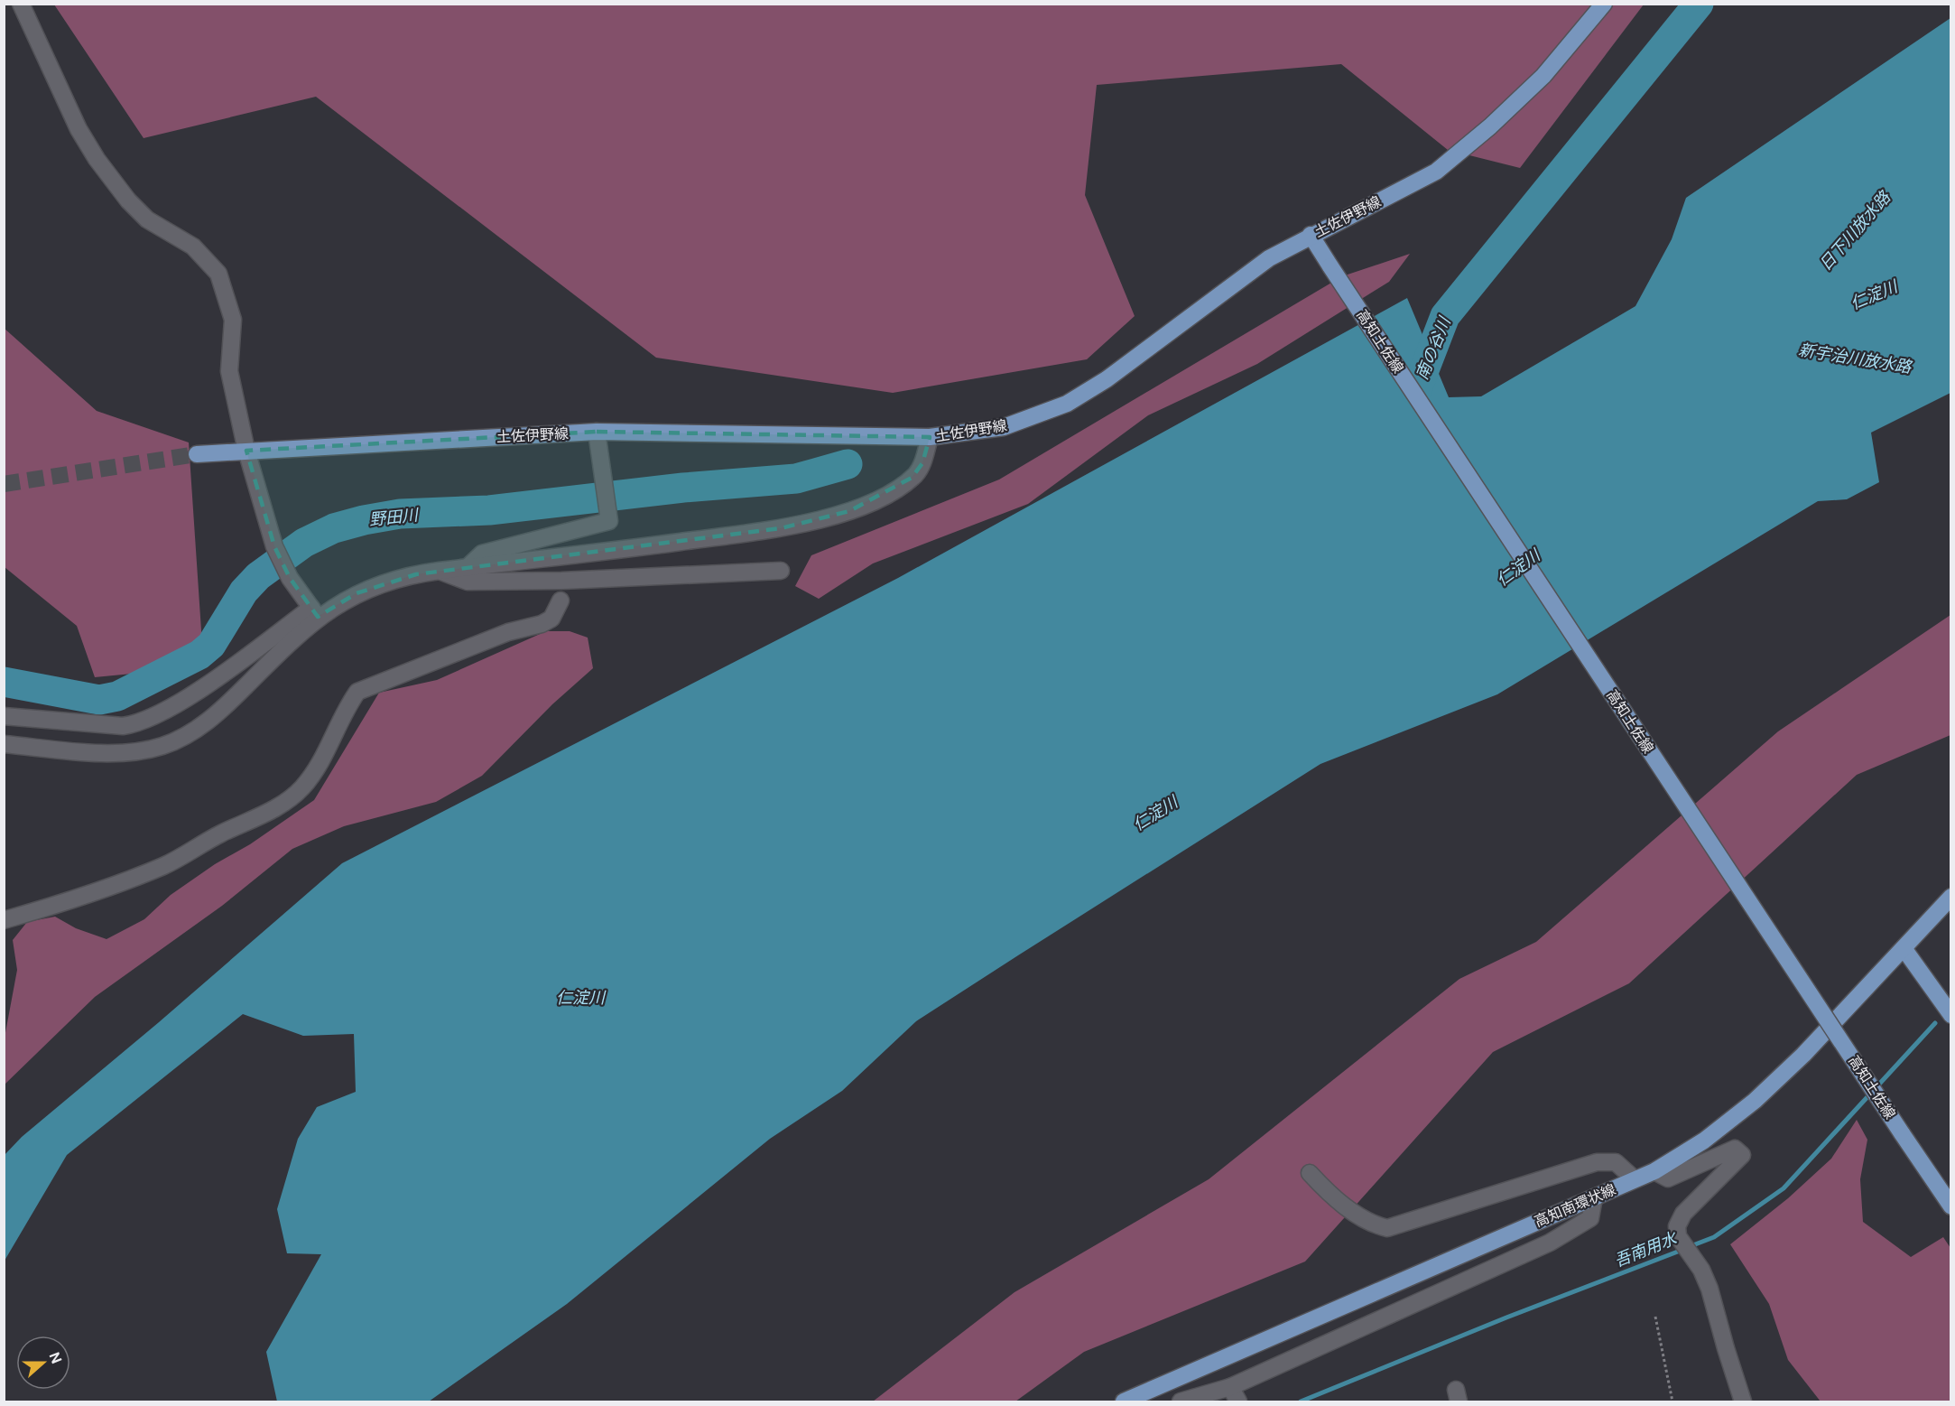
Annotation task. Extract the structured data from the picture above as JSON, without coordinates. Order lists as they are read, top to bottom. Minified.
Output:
{"streets":{"main road":["土佐伊野線","高知土佐線","高知南環状線"]},"crossings":[["土佐伊野線","高知土佐線"]],"water":["日下川放水路","仁淀川","南の谷川","新宇治川放水路","野田川","吾南用水"],"north":"right"}
